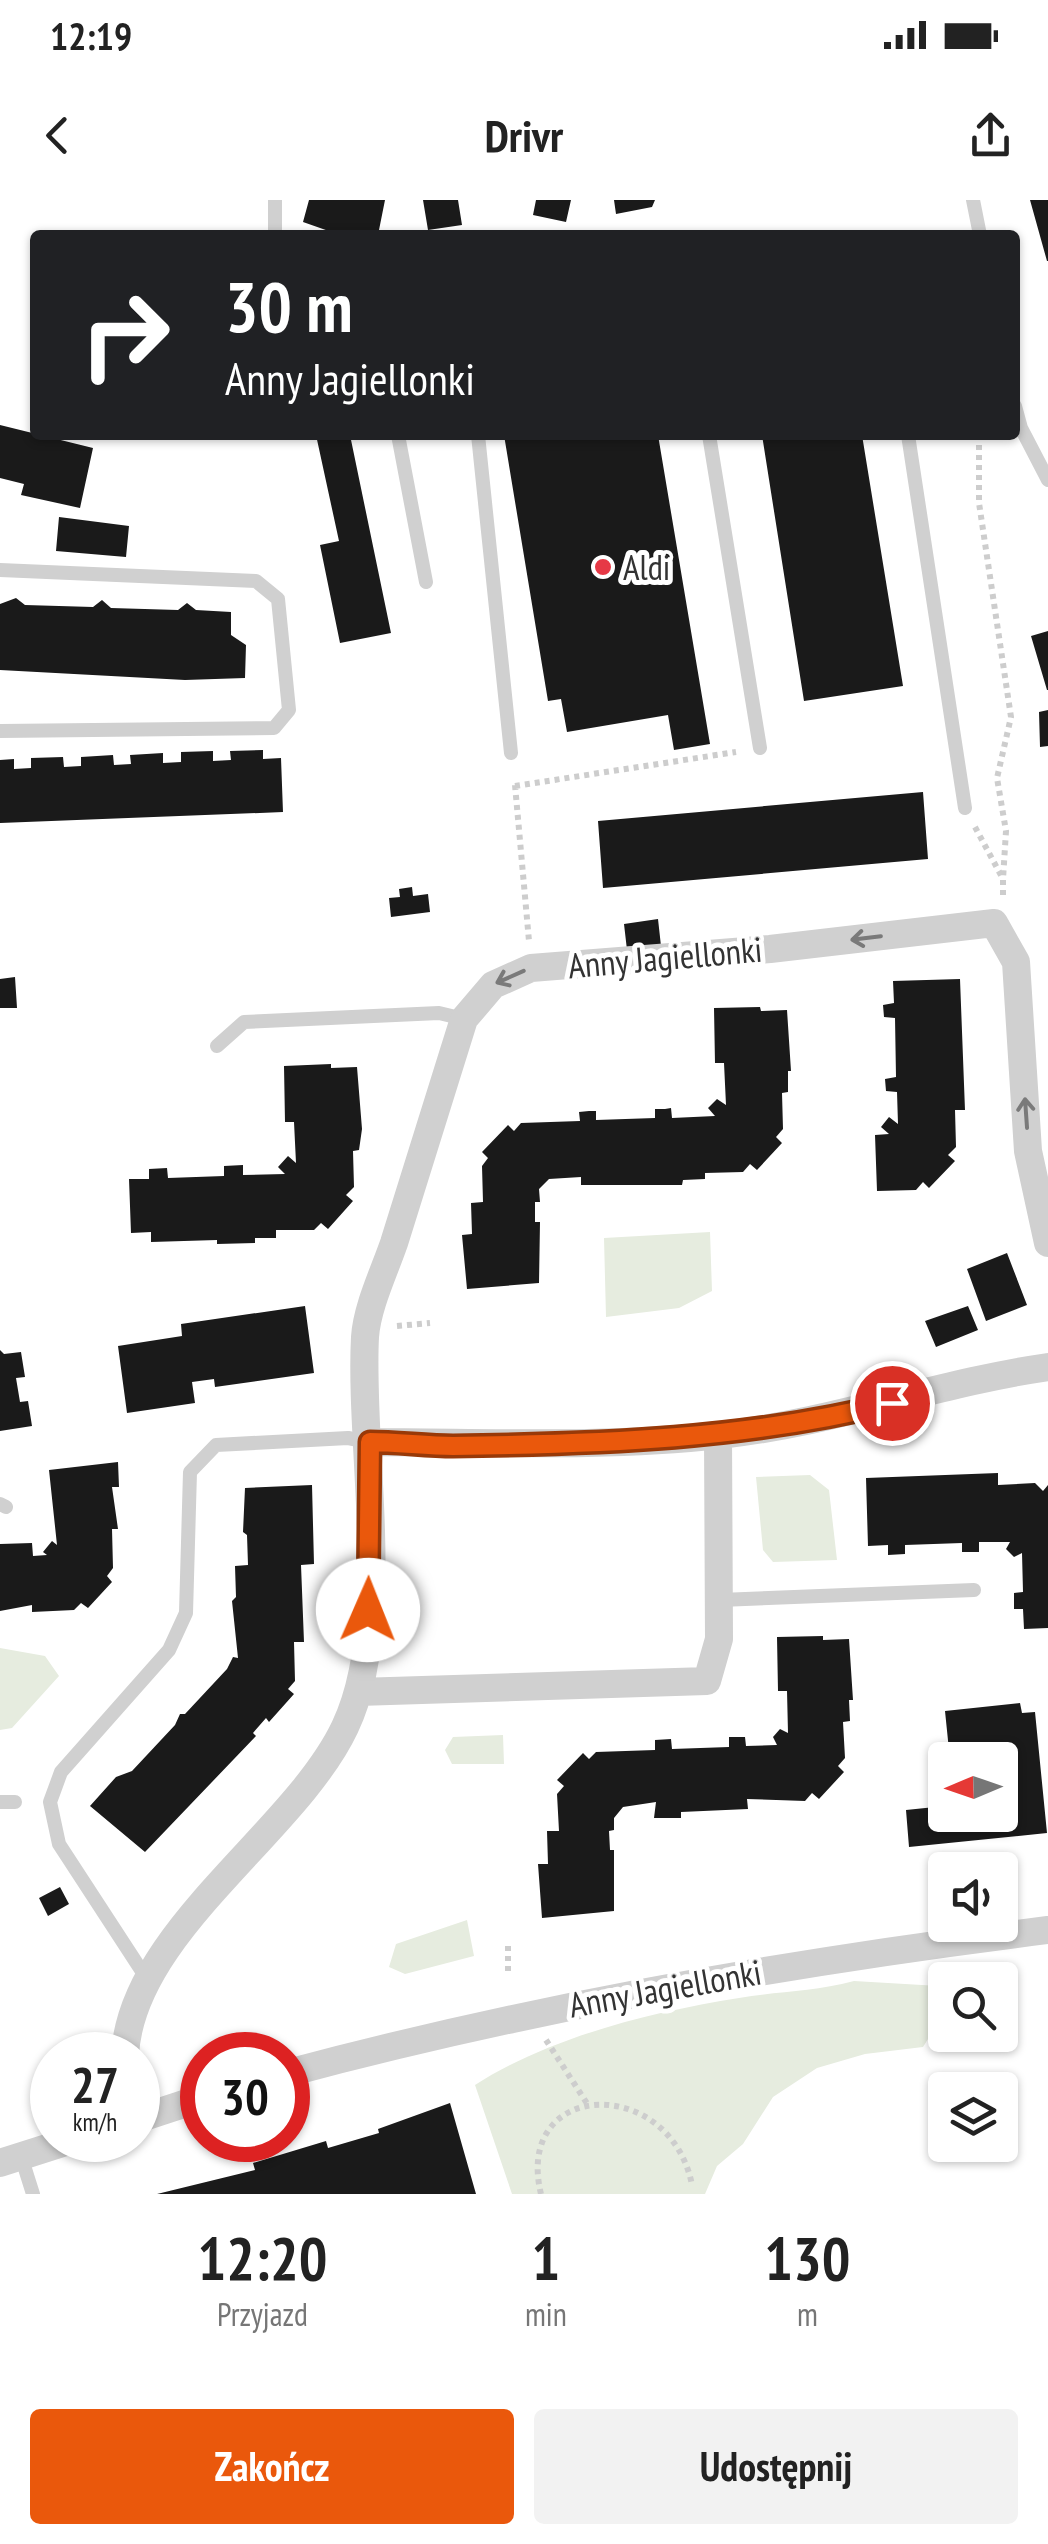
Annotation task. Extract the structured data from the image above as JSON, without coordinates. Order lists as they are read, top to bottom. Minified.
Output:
{"streets":{"street":["Anny Jagiellonki"]},"places":["Aldi"],"north":"left","page":{"status":"12:19","header":"Drivr","turn":["30 m","Anny Jagiellonki"],"speed":"27 km/h","limit":"30","eta":["12:20","Przyjazd","1","min","130","m"],"buttons":["Zakończ","Udostępnij"]}}
